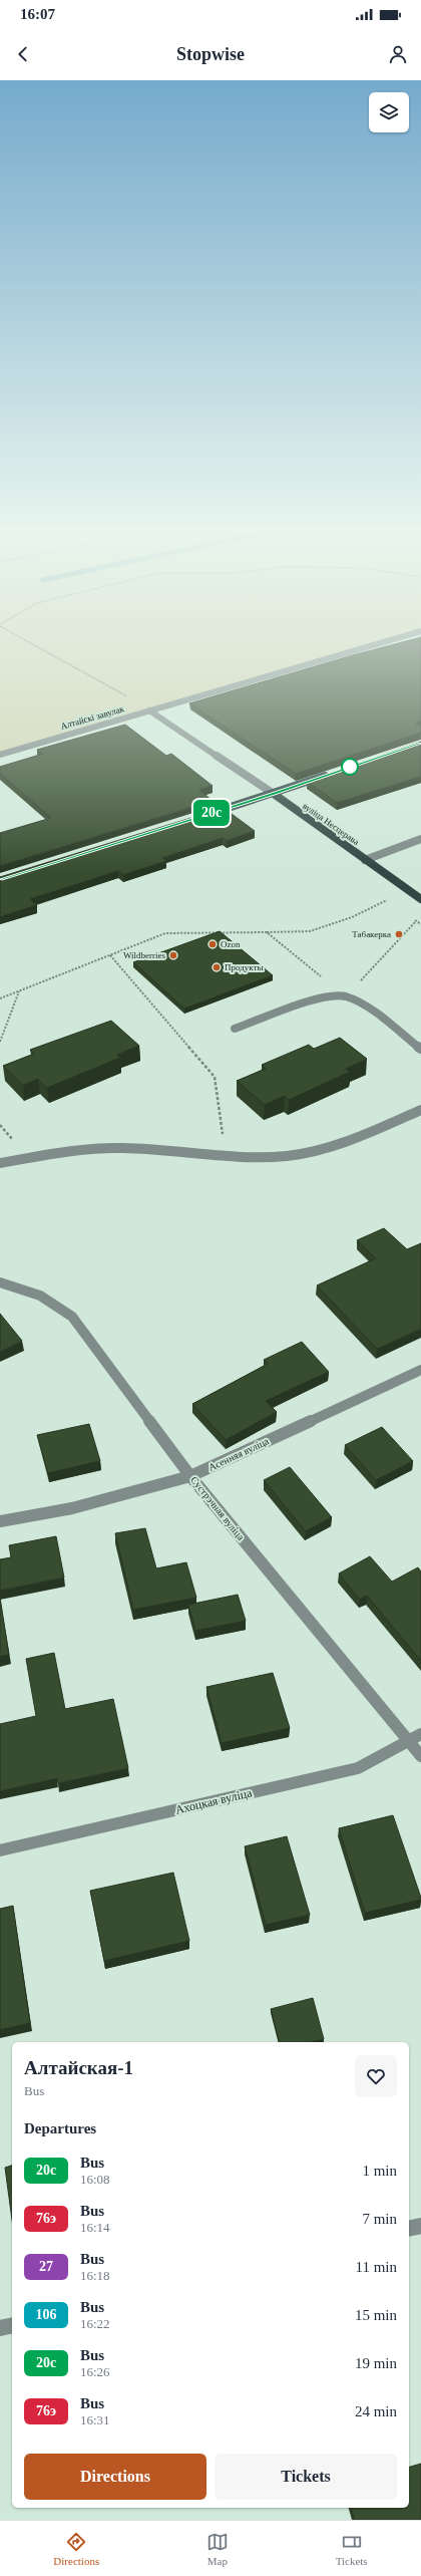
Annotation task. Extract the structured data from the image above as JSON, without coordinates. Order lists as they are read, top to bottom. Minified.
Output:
{"streets":{"main road":["вуліца Несцерава"],"street":["Алтайскі завулак","Асенняя вуліца","Сустрэчная вуліца","Ахоцкая вуліца"]},"crossings":[["Алтайскі завулак","вуліца Несцерава"],["Асенняя вуліца","Сустрэчная вуліца"],["Сустрэчная вуліца","Ахоцкая вуліца"]],"places":["Табакерка","Ozon","Wildberries","Продукты"],"lines":["bus line 20с"],"page":{"status":"16:07","header":"Stopwise","on_map":"20с","heading":[["Алтайская-1","Bus"],"Departures"],"list":[{"mark":"20с","name":"Bus","note":"16:08","value":"1 min"},{"mark":"76э","name":"Bus","note":"16:14","value":"7 min"},{"mark":"27","name":"Bus","note":"16:18","value":"11 min"},{"mark":"106","name":"Bus","note":"16:22","value":"15 min"},{"mark":"20с","name":"Bus","note":"16:26","value":"19 min"},{"mark":"76э","name":"Bus","note":"16:31","value":"24 min"}],"buttons":["Directions","Tickets"],"tabs":["Directions","Map","Tickets"]}}
